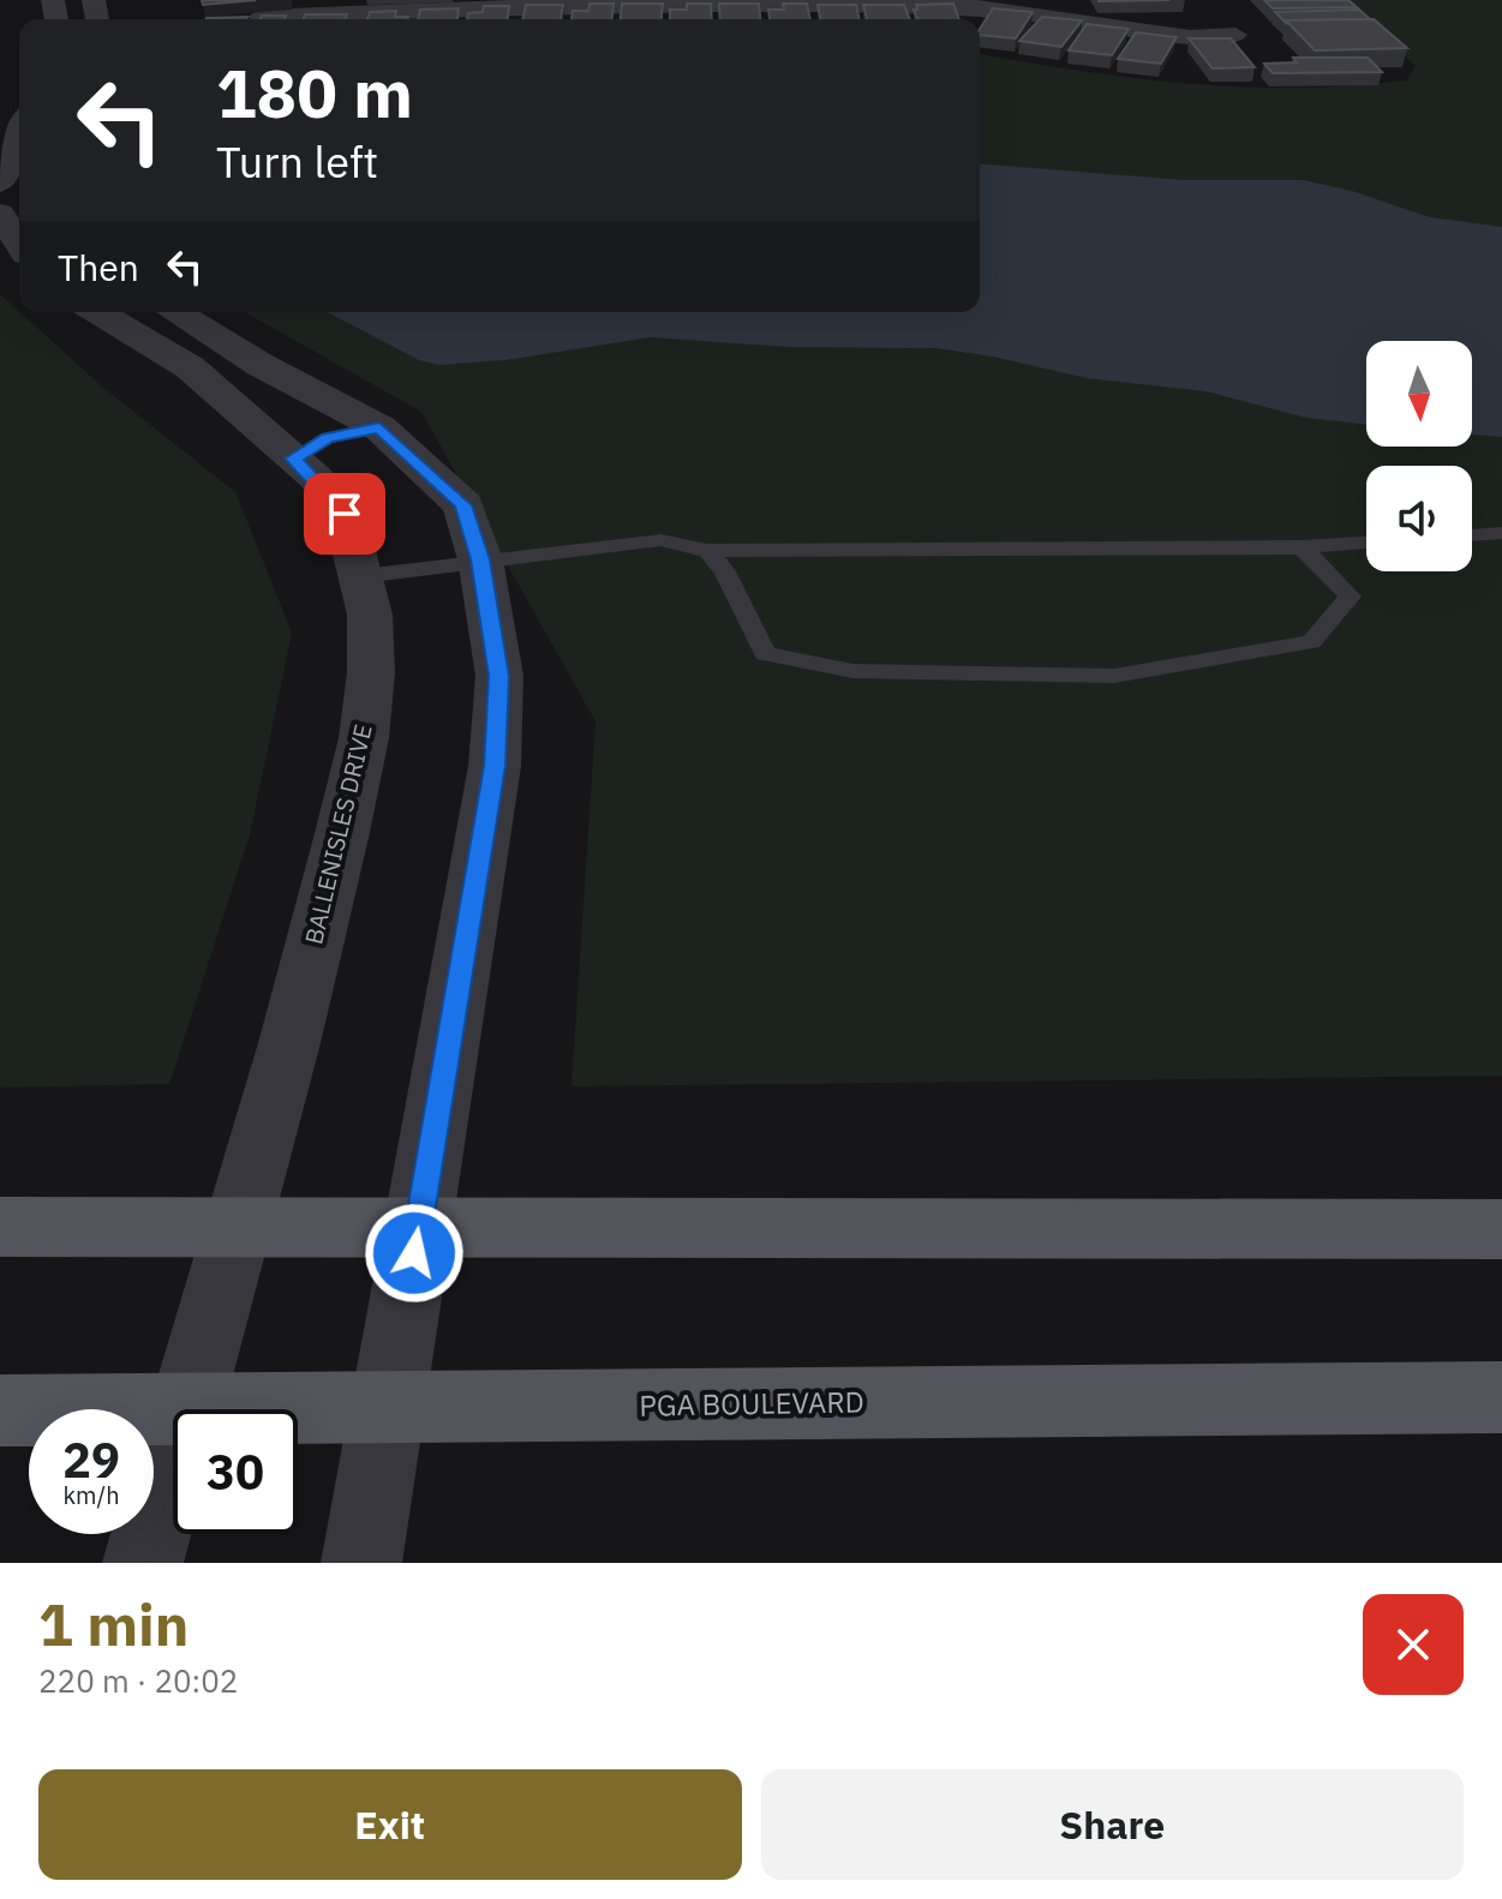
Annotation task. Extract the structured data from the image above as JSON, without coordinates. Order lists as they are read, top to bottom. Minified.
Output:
{"streets":{"main road":["PGA BOULEVARD"],"street":["BALLENISLES DRIVE"]},"crossings":[["BALLENISLES DRIVE","PGA BOULEVARD"]],"north":"bottom","page":{"turn":["180 m","Turn left"],"then":"Then","speed":"29 km/h","limit":"30","heading":["1 min","220 m · 20:02"],"buttons":["Exit","Share"]}}
